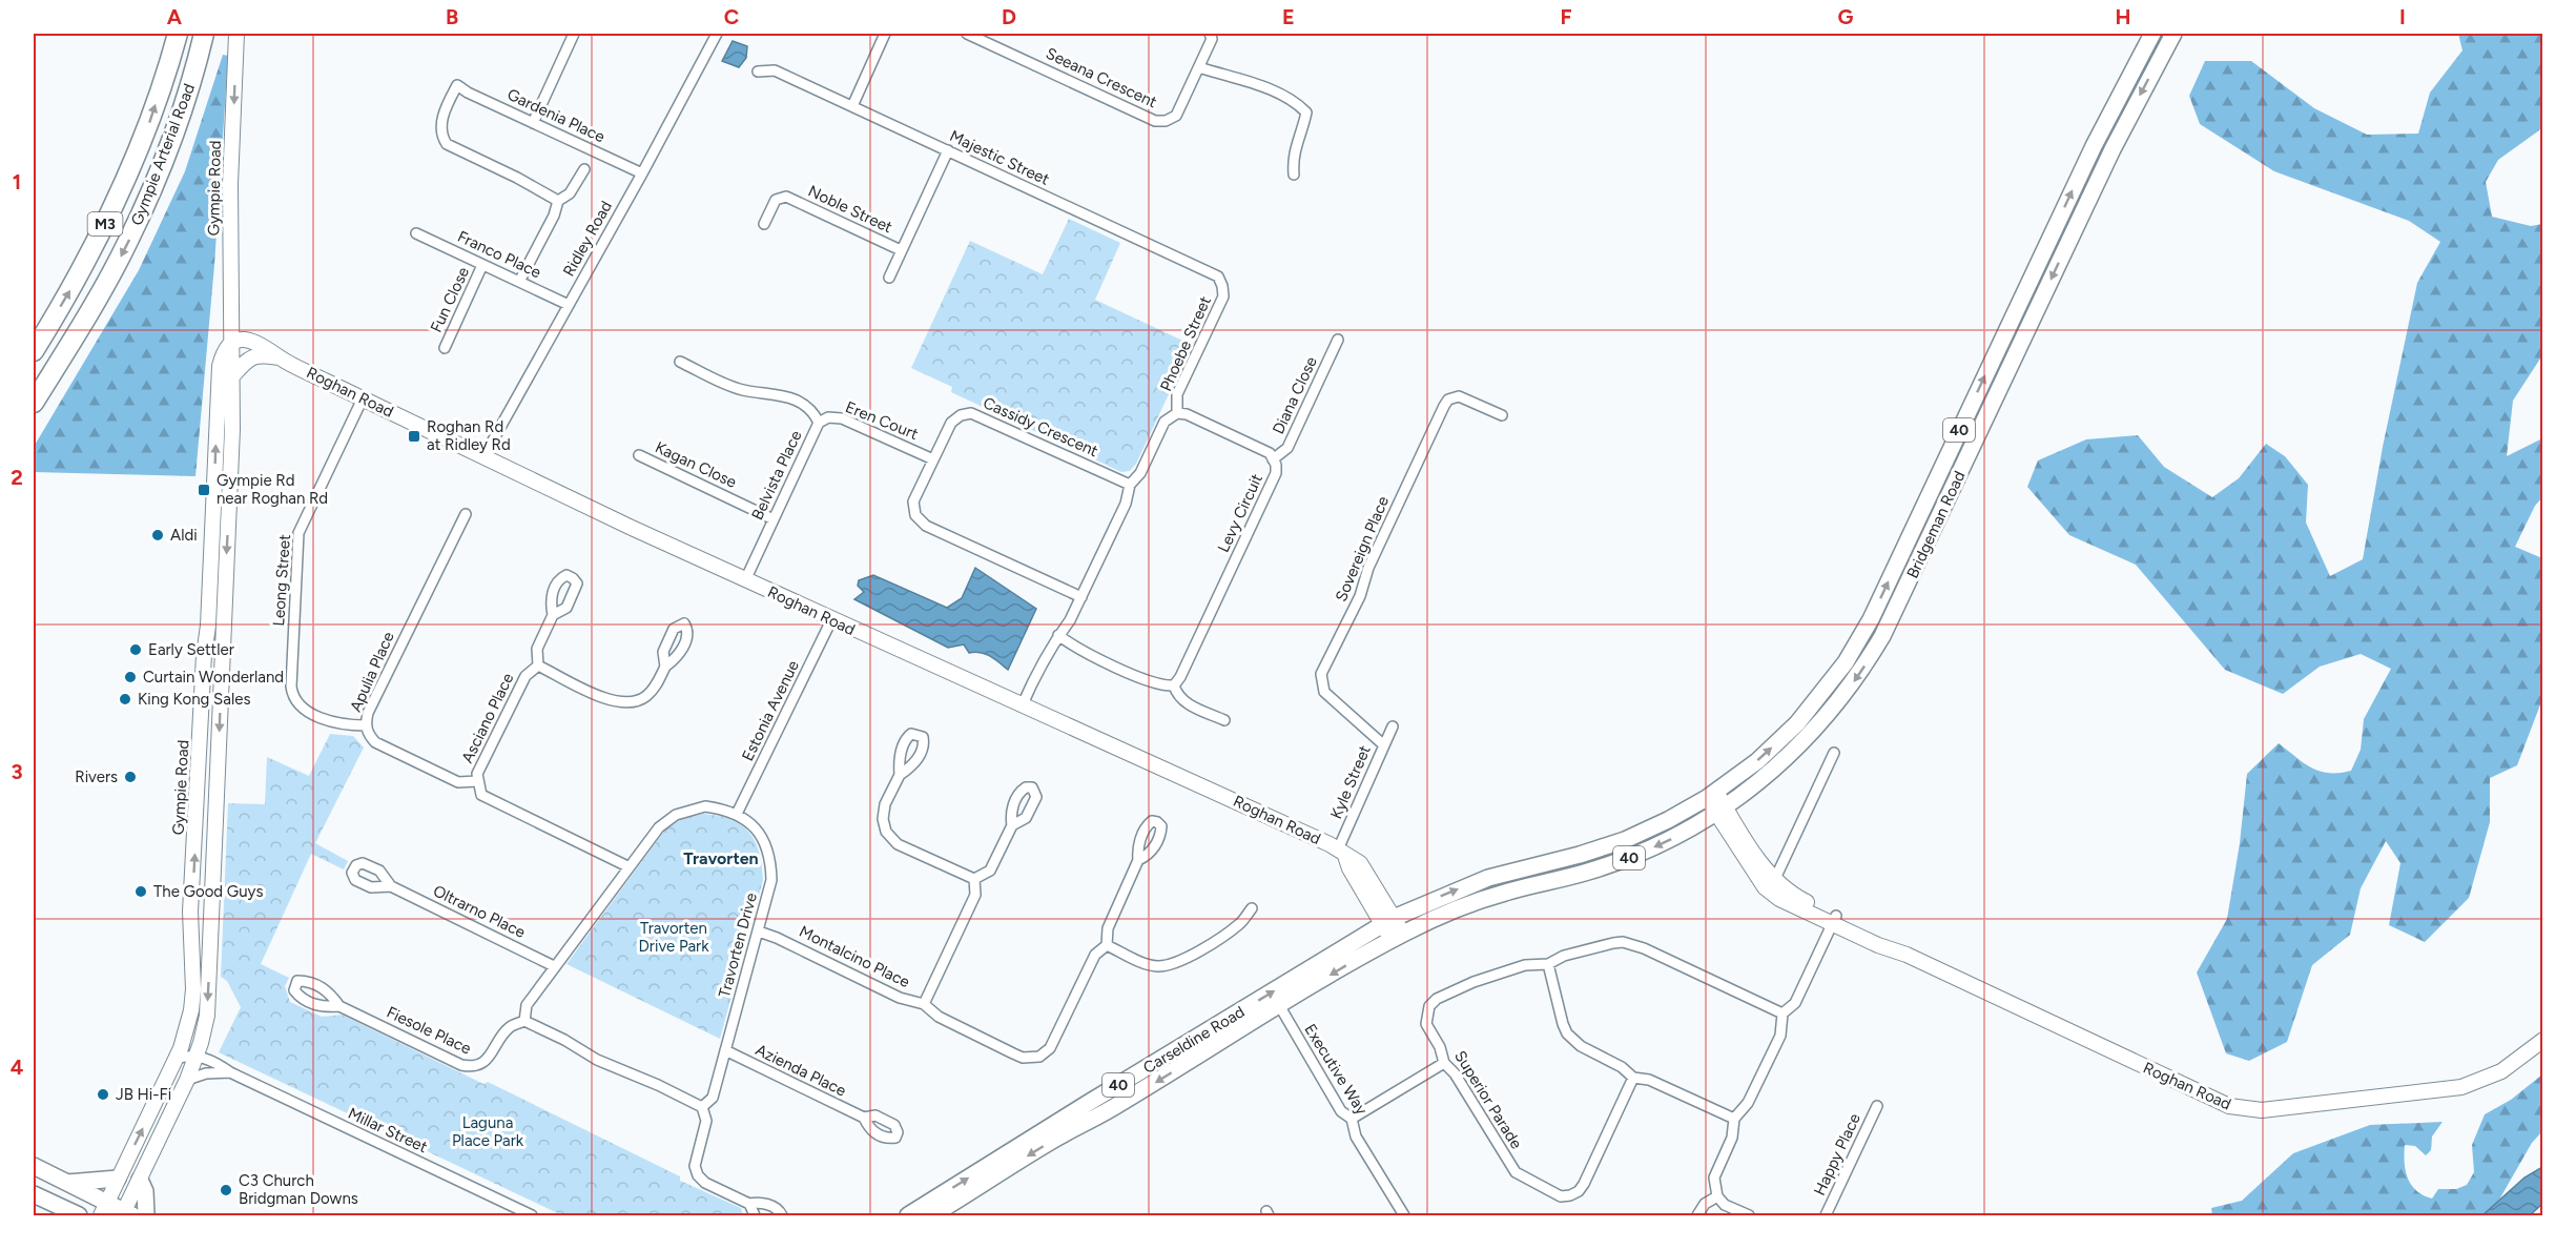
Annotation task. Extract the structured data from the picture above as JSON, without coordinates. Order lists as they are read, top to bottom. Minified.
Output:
{"streets":{"highway":["Gympie Arterial Road","M3"],"main road":["40","Bridgeman Road","Carseldine Road"],"street":["Seeana Crescent","Gardenia Place","Majestic Street","Gympie Road","Noble Street","Ridley Road","Franco Place","Fun Close","Phoebe Street","Roghan Road","Diana Close","Eren Court","Cassidy Crescent","Kagan Close","Belvista Place","Levy Circuit","Sovereign Place","Leong Street","Apulia Place","Estonia Avenue","Asciano Place","Kyle Street","Oltrarno Place","Travorten Drive","Montalcino Place","Fiesole Place","Executive Way","Azienda Place","Superior Parade","Millar Street","Happy Place"]},"crossings":[["Gardenia Place","Ridley Road"],["Majestic Street","Phoebe Street"],["Gympie Road","Roghan Road"],["Gympie Road","Millar Street"],["Ridley Road","Franco Place"],["Ridley Road","Roghan Road"],["Franco Place","Fun Close"],["Phoebe Street","Levy Circuit"],["Roghan Road","40"],["Roghan Road","Belvista Place"],["Roghan Road","Bridgeman Road"],["Roghan Road","Leong Street"],["Roghan Road","Estonia Avenue"],["Roghan Road","Kyle Street"],["Roghan Road","Carseldine Road"],["Diana Close","Levy Circuit"],["Eren Court","Cassidy Crescent"],["Eren Court","Belvista Place"],["40","Bridgeman Road"],["40","Carseldine Road"],["Kagan Close","Belvista Place"],["Sovereign Place","Kyle Street"],["Leong Street","Apulia Place"],["Apulia Place","Asciano Place"],["Estonia Avenue","Travorten Drive"],["Asciano Place","Travorten Drive"],["Oltrarno Place","Travorten Drive"],["Travorten Drive","Montalcino Place"],["Travorten Drive","Fiesole Place"],["Travorten Drive","Azienda Place"],["Carseldine Road","Executive Way"]],"districts":["Travorten"],"parks":["Travorten Drive Park","Laguna Place Park"],"places":{"transit":["Roghan Rd at Ridley Rd","Gympie Rd near Roghan Rd"],"other":["Aldi","Early Settler","Curtain Wonderland","King Kong Sales","Rivers","The Good Guys","JB Hi-Fi","C3 Church Bridgman Downs"]},"grid":{"columns":["A","B","C","D","E","F","G","H","I"],"rows":["1","2","3","4"]}}
